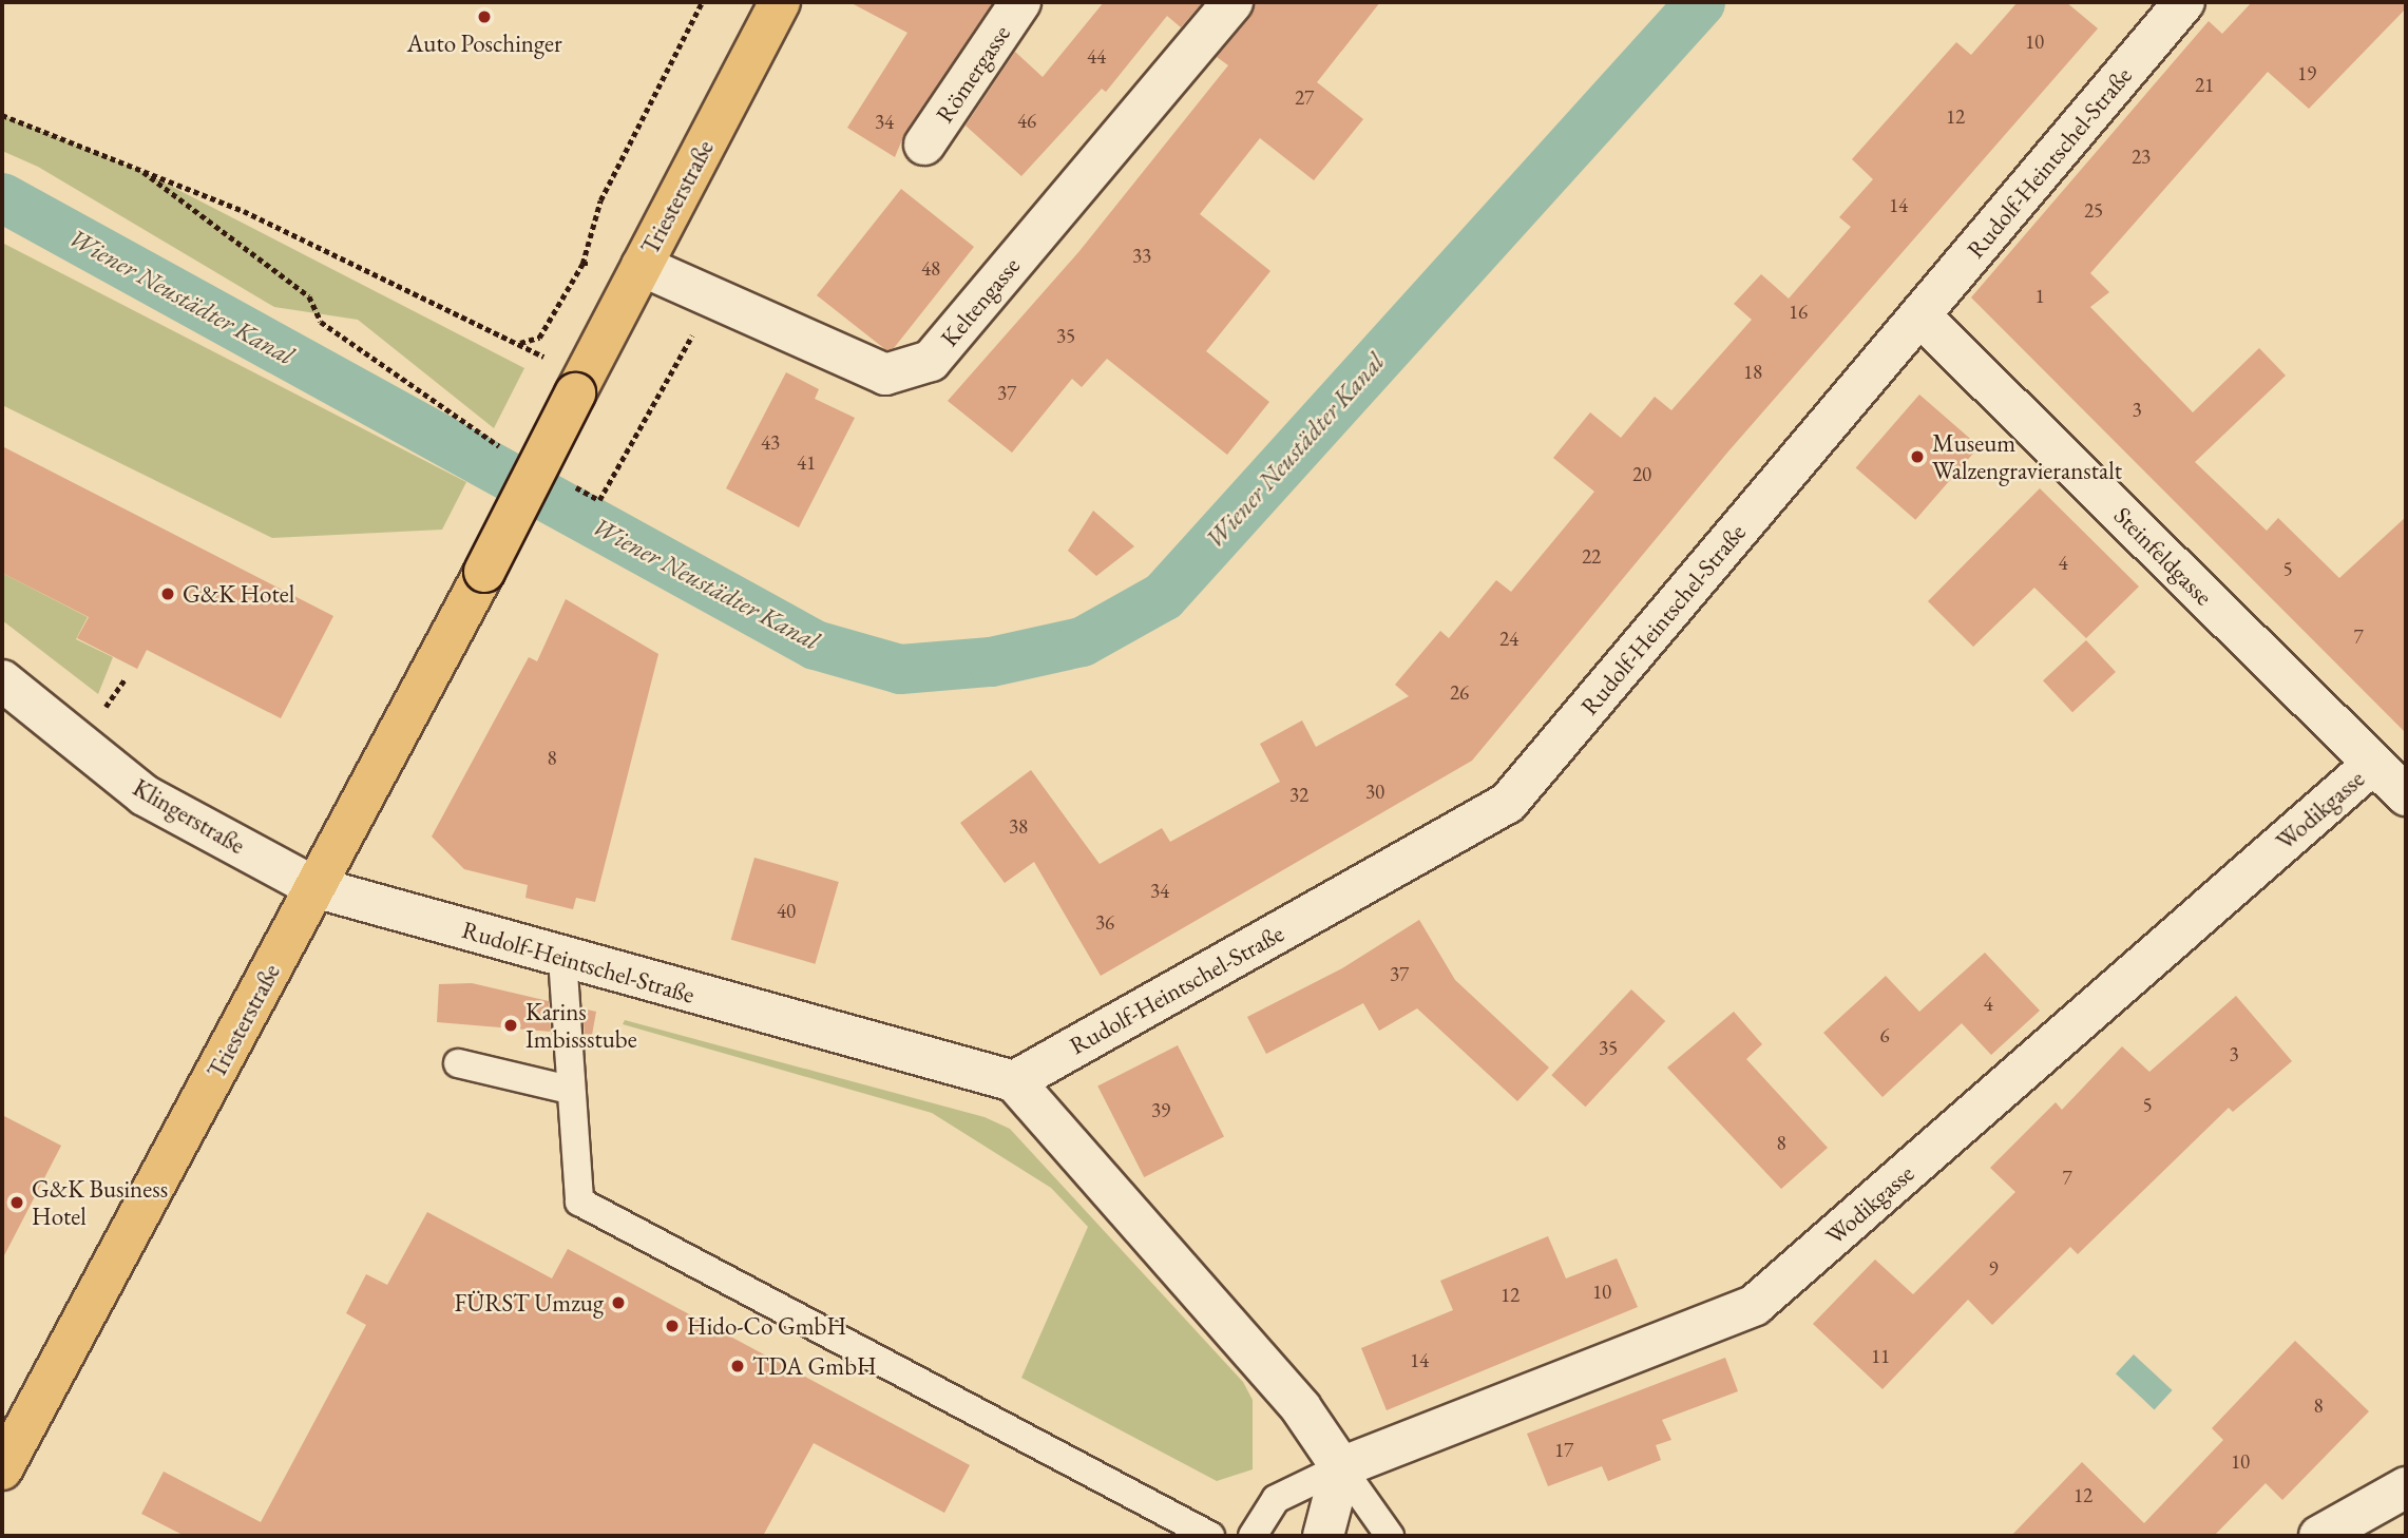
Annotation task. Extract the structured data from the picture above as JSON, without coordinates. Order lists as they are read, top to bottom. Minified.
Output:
{"streets":{"main road":["Triesterstraße"],"street":["Römergasse","Rudolf-Heintschel-Straße","Keltengasse","Steinfeldgasse","Wodikgasse","Klingerstraße"]},"crossings":[["Rudolf-Heintschel-Straße","Triesterstraße"],["Rudolf-Heintschel-Straße","Steinfeldgasse"],["Rudolf-Heintschel-Straße","Klingerstraße"],["Triesterstraße","Keltengasse"],["Triesterstraße","Klingerstraße"],["Steinfeldgasse","Wodikgasse"]],"water":["Wiener Neustädter Kanal"],"places":["Auto Poschinger","Museum Walzengravieranstalt","G&K Hotel","Karins Imbissstube","G&K Business Hotel","FÜRST Umzug","Hido-Co GmbH","TDA GmbH"],"house_numbers":["10","44","19","21","27","12","46","34","23","14","25","33","48","1","16","35","18","37","3","43","41","20","22","4","5","7","24","26","8","30","32","38","34","40","36","37","4","6","35","3","5","39","8","7","9","10","12","11","14","8","17","10","12"]}
